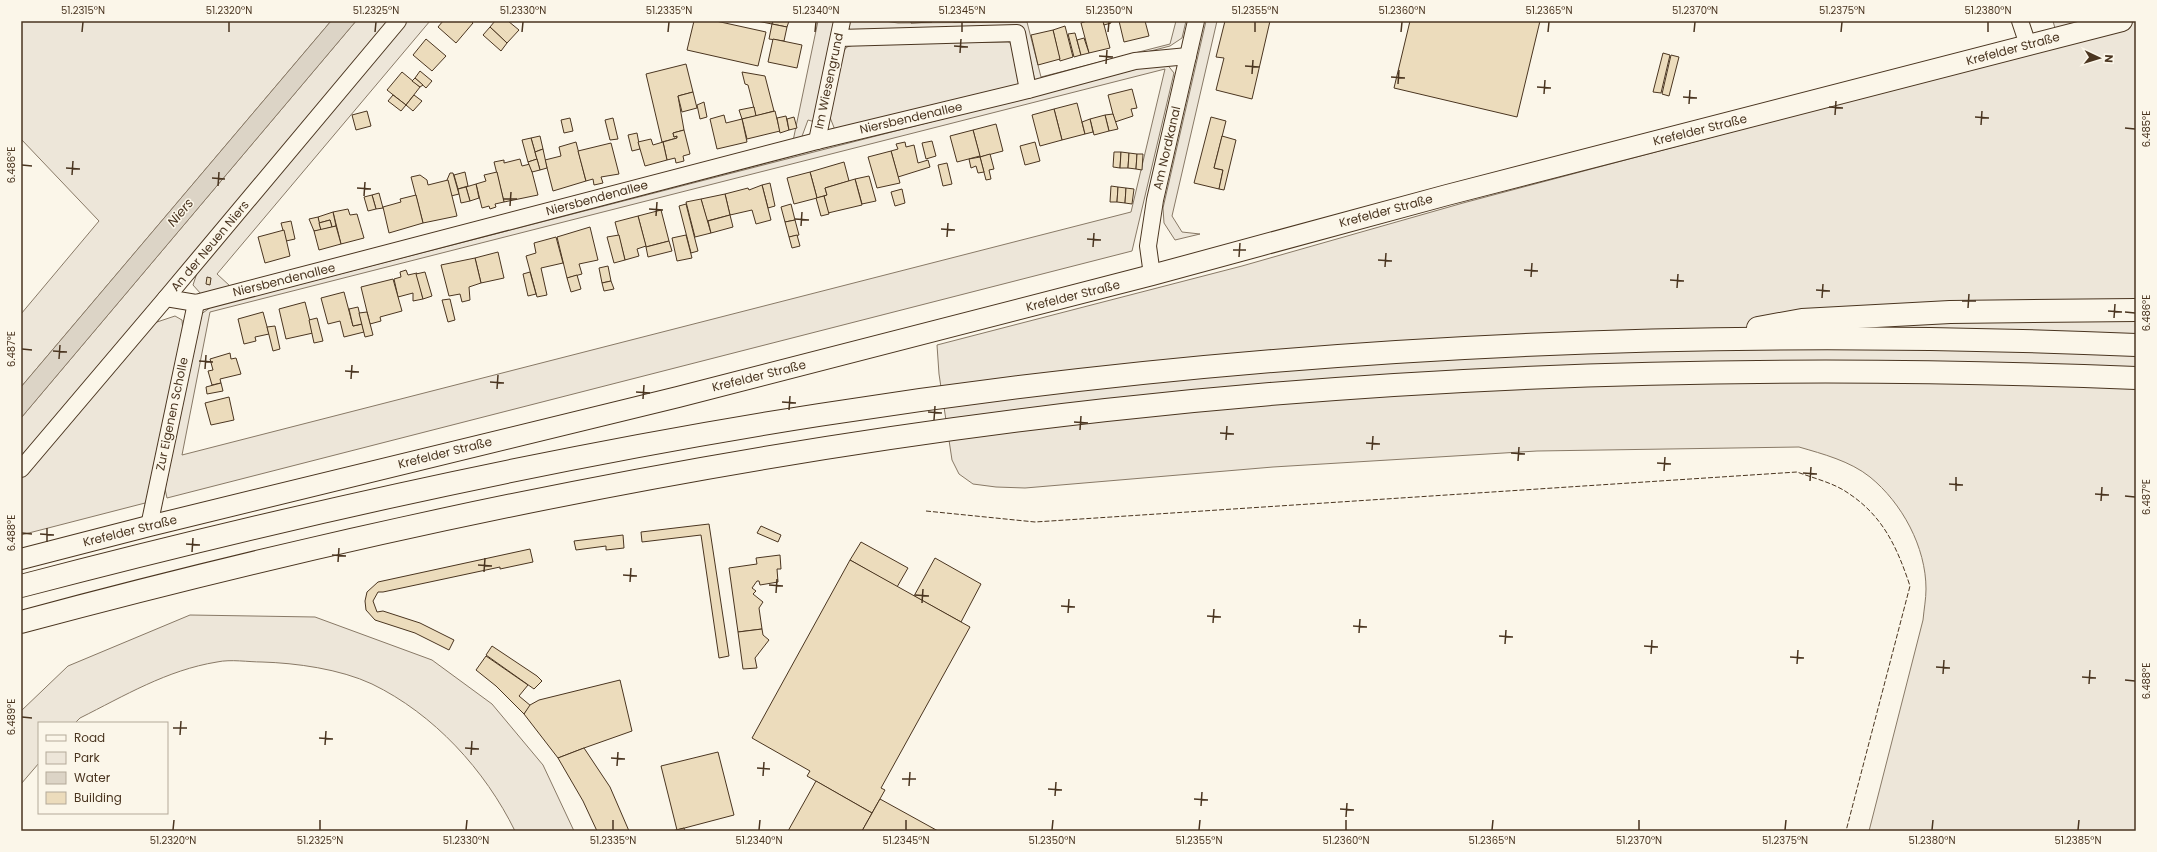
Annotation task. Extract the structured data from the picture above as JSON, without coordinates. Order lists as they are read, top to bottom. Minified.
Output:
{"streets":{"street":["Krefelder Straße","Im Wiesengrund","Niersbendenallee","Am Nordkanal","An der Neuen Niers","Zur Eigenen Scholle"]},"crossings":[["Krefelder Straße","Am Nordkanal"],["Krefelder Straße","Zur Eigenen Scholle"],["Im Wiesengrund","Niersbendenallee"],["Niersbendenallee","Am Nordkanal"],["Niersbendenallee","An der Neuen Niers"],["Niersbendenallee","Zur Eigenen Scholle"]],"water":["Niers"],"legend":["Road","Park","Water","Building"],"north":"right","coordinates":["51.2315°N","51.2320°N","51.2325°N","51.2330°N","51.2335°N","51.2340°N","51.2345°N","51.2350°N","51.2355°N","51.2360°N","51.2365°N","51.2370°N","51.2375°N","51.2380°N","6.485°E","6.486°E","6.487°E","6.488°E","6.489°E","51.2385°N"]}
